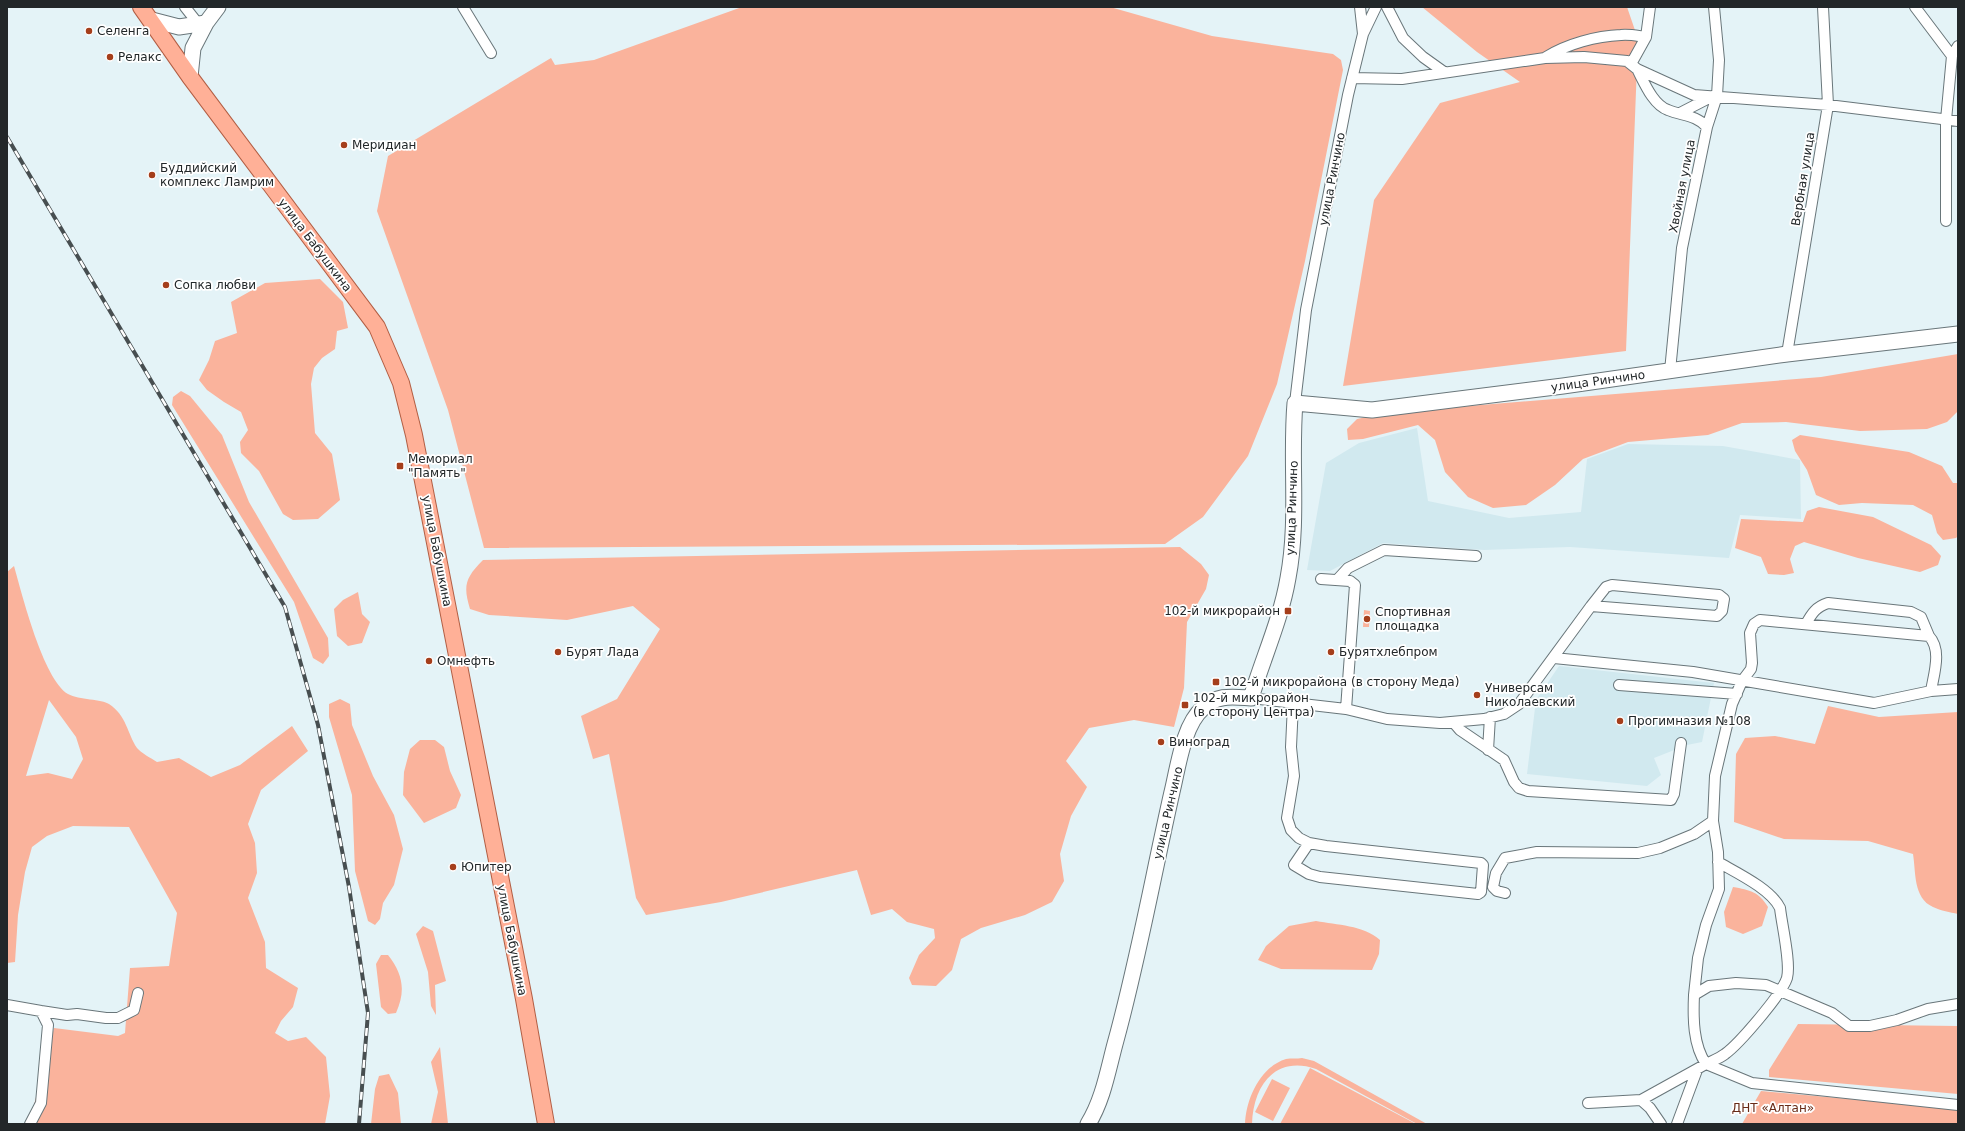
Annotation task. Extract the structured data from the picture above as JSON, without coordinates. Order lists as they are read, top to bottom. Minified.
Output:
{"streets":{"main road":["улица Бабушкина"],"street":["улица Ринчино","Вербная улица","Хвойная улица"]},"crossings":[["улица Ринчино","Вербная улица"],["улица Ринчино","Хвойная улица"]],"parks":["ДНТ «Алтан»"],"places":{"other":["Селенга","Релакс","Меридиан","Буддийский комплекс Ламрим","Сопка любви","Спортивная площадка","Бурят Лада","Бурятхлебпром","Омнефть","Универсам Николаевский","Прогимназия №108","Виноград","Юпитер"],"transit":["Мемориал \"Память\"","102-й микрорайон","102-й микрорайона (в сторону Меда)","102-й микрорайон (в сторону Центра)"]}}
